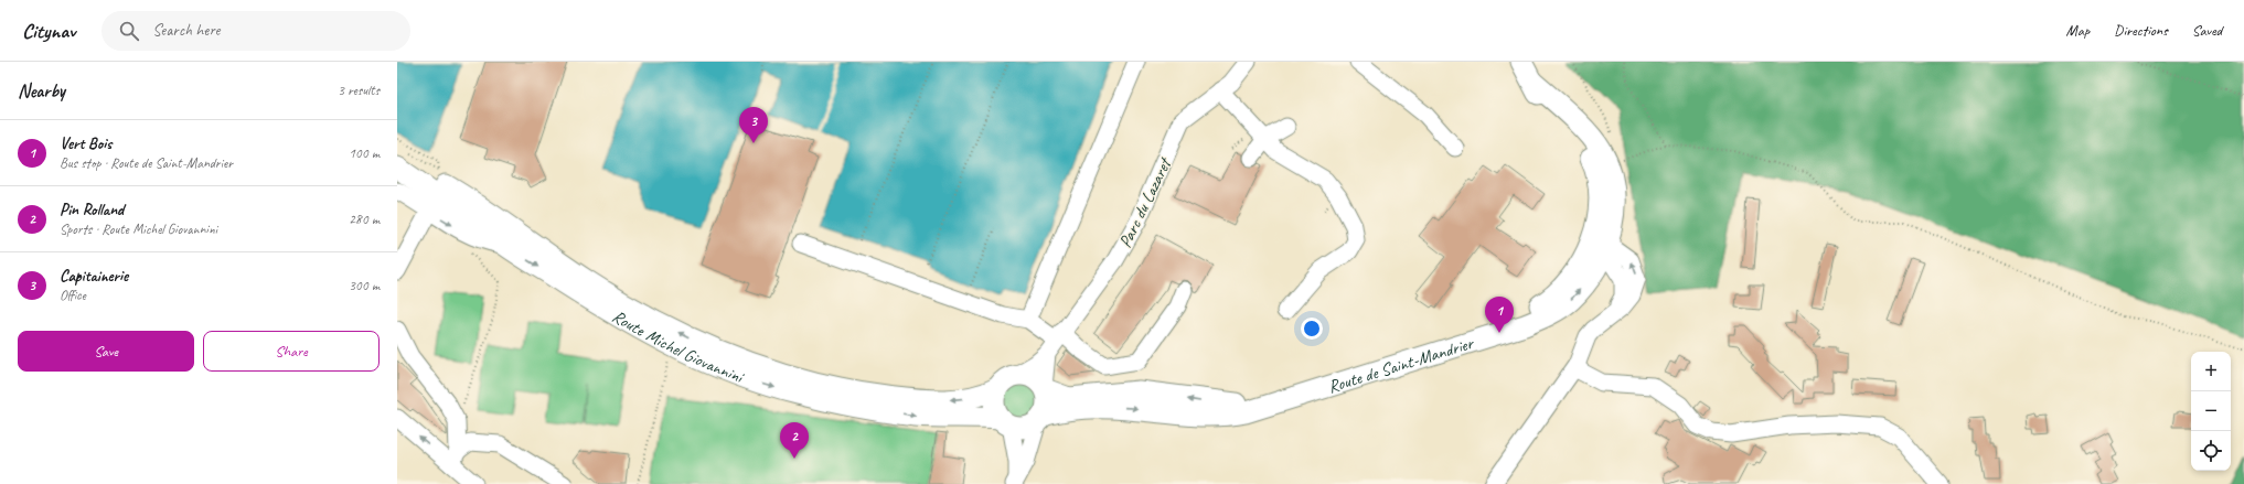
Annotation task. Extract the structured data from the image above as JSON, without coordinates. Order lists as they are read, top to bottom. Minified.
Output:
{"streets":{"main road":["Route Michel Giovannini","Route de Saint-Mandrier"],"street":["Parc du Lazaret"]},"crossings":[["Parc du Lazaret","Route Michel Giovannini"],["Parc du Lazaret","Route de Saint-Mandrier"],["Route Michel Giovannini","Route de Saint-Mandrier"]],"page":{"header":"Citynav","search":"Search here","nav":["Map","Directions","Saved"],"heading":["Nearby","3 results"],"pins":["3","1","2"],"list":[{"mark":"1","name":"Vert Bois","note":"Bus stop · Route de Saint-Mandrier","value":"100 m"},{"mark":"2","name":"Pin Rolland","note":"Sports · Route Michel Giovannini","value":"280 m"},{"mark":"3","name":"Capitainerie","note":"Office","value":"300 m"}],"buttons":["Save","Share"],"map_buttons":["+","−"]}}
